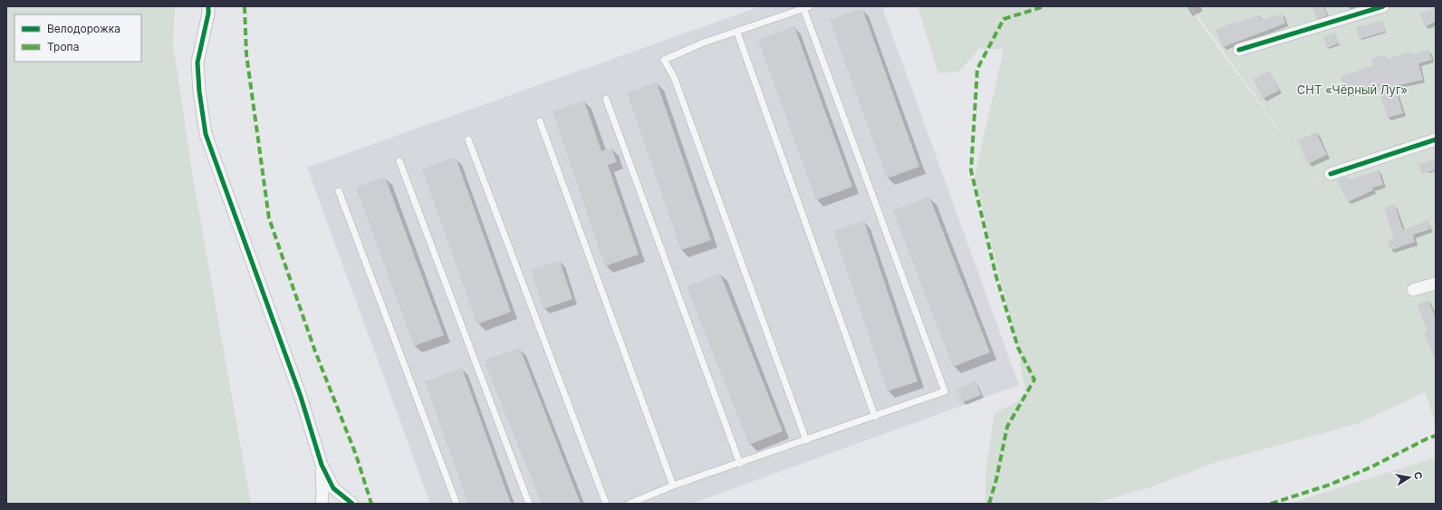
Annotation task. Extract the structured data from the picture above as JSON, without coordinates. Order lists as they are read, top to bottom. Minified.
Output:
{"parks":["СНТ «Чёрный Луг»"],"legend":["Велодорожка","Тропа"],"north":"right"}
